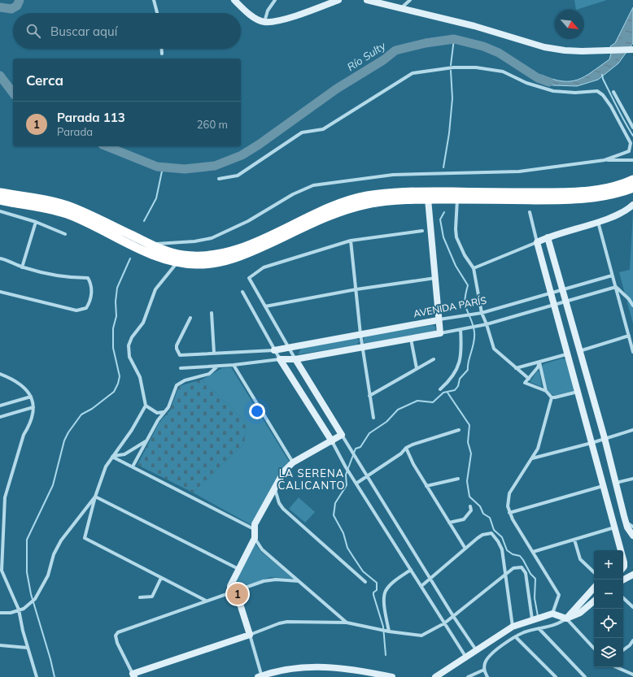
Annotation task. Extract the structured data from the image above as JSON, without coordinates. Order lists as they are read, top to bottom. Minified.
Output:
{"streets":{"street":["AVENIDA PARÍS"]},"districts":["LA SERENA CALICANTO"],"water":["Río Sulty"],"north":"bottom right","page":{"search":"Buscar aquí","heading":"Cerca","list":[{"mark":"1","name":"Parada 113","note":"Parada","value":"260 m"}],"map_buttons":["+","−"],"pins":"1"}}
